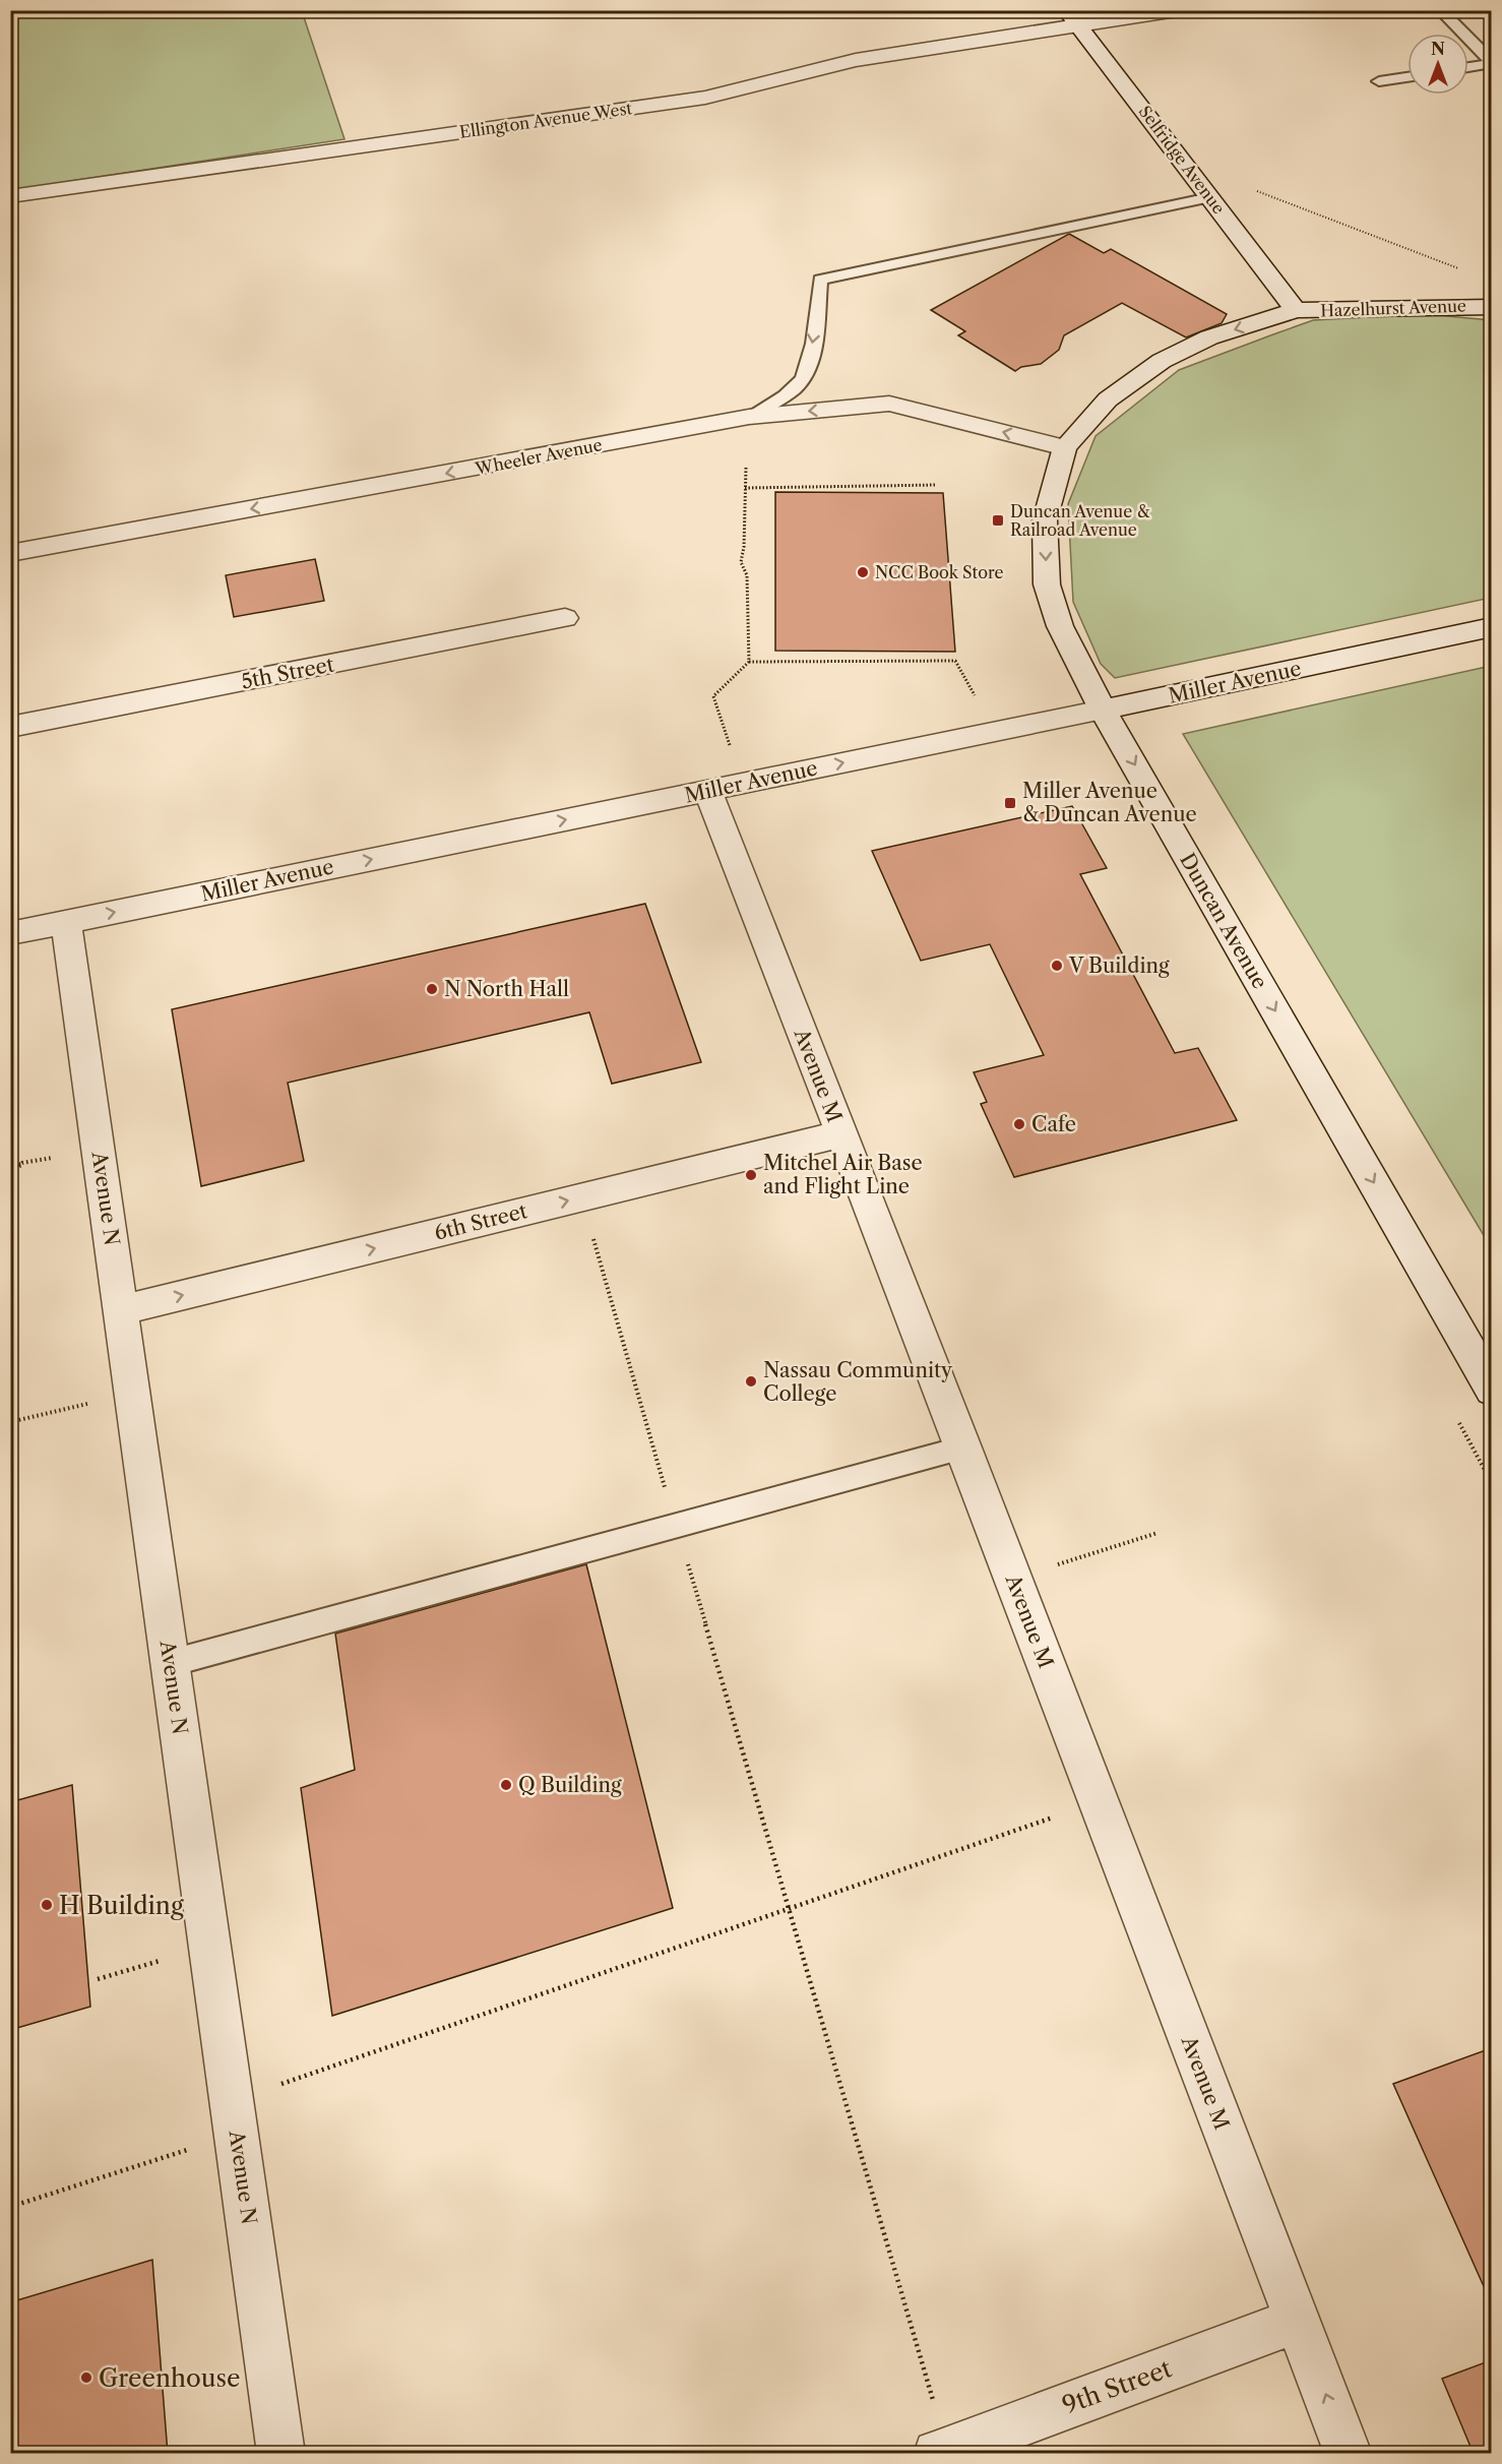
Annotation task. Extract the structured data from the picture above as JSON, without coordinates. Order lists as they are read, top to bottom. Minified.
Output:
{"streets":{"street":["Ellington Avenue West","Selfridge Avenue","Hazelhurst Avenue","Wheeler Avenue","5th Street","Miller Avenue","Duncan Avenue","Avenue M","Avenue N","6th Street","9th Street"]},"crossings":[["Ellington Avenue West","Selfridge Avenue"],["Selfridge Avenue","Hazelhurst Avenue"],["Selfridge Avenue","Duncan Avenue"],["Hazelhurst Avenue","Duncan Avenue"],["Wheeler Avenue","Duncan Avenue"],["Miller Avenue","Duncan Avenue"],["Miller Avenue","Avenue M"],["Miller Avenue","Avenue N"],["Avenue M","6th Street"],["Avenue M","9th Street"],["Avenue N","6th Street"]],"one_way":["Wheeler Avenue","Miller Avenue","Duncan Avenue","6th Street"],"places":{"transit":["Duncan Avenue & Railroad Avenue","Miller Avenue & Duncan Avenue"],"other":["NCC Book Store","V Building","N North Hall","Cafe","Mitchel Air Base and Flight Line","Nassau Community College","Q Building","H Building","Greenhouse"]},"north":"top"}
